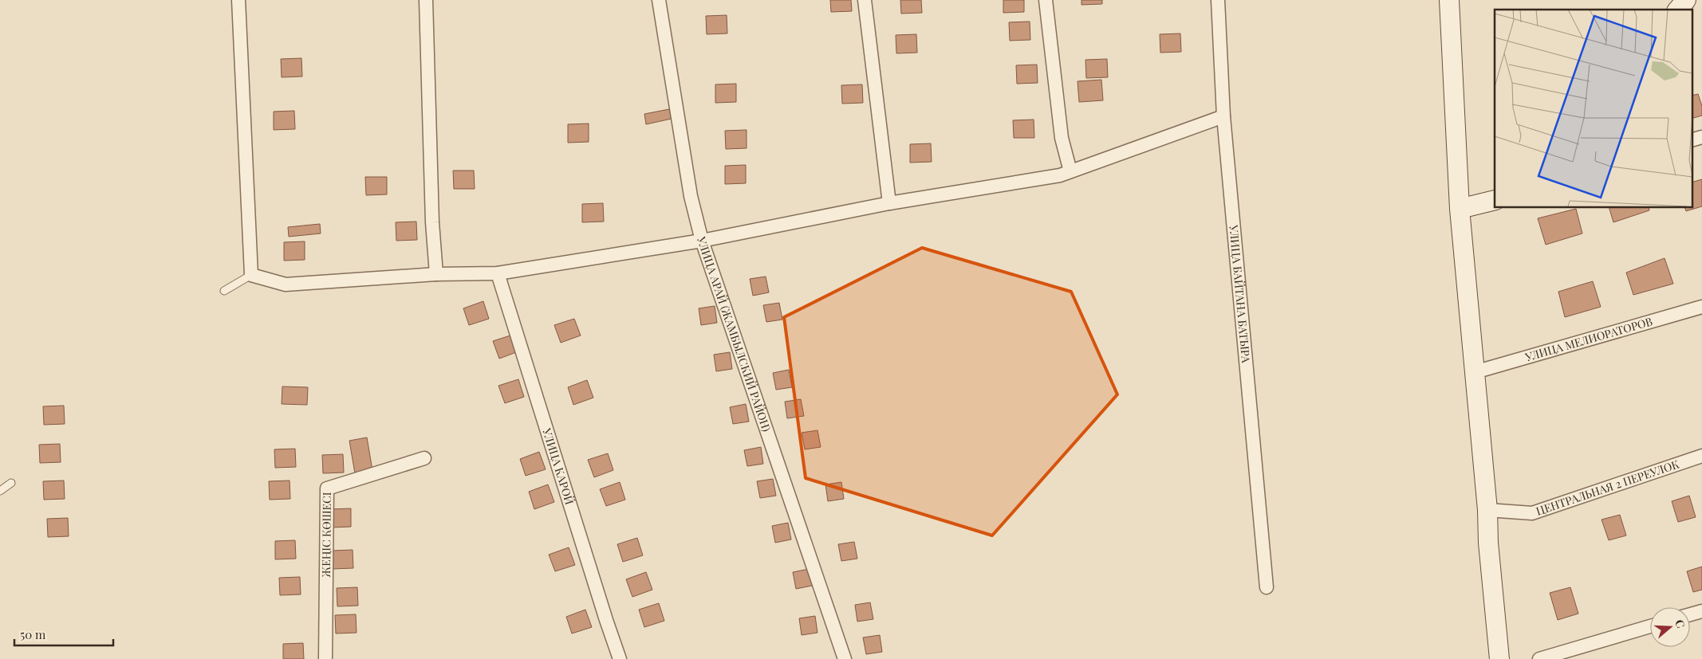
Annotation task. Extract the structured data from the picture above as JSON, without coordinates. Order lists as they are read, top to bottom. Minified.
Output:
{"streets":{"street":["УЛИЦА БАЙТАНА БАТЫРА","УЛИЦА АРАЙ (ЖАМБЫЛСКИЙ РАЙОН)","УЛИЦА МЕЛИОРАТОРОВ","УЛИЦА КАРОЙ","ЦЕНТРАЛЬНАЯ 2 ПЕРЕУЛОК","ЖЕҢІС КӨШЕСІ"]},"scale_bar":"50 m","north":"right"}
